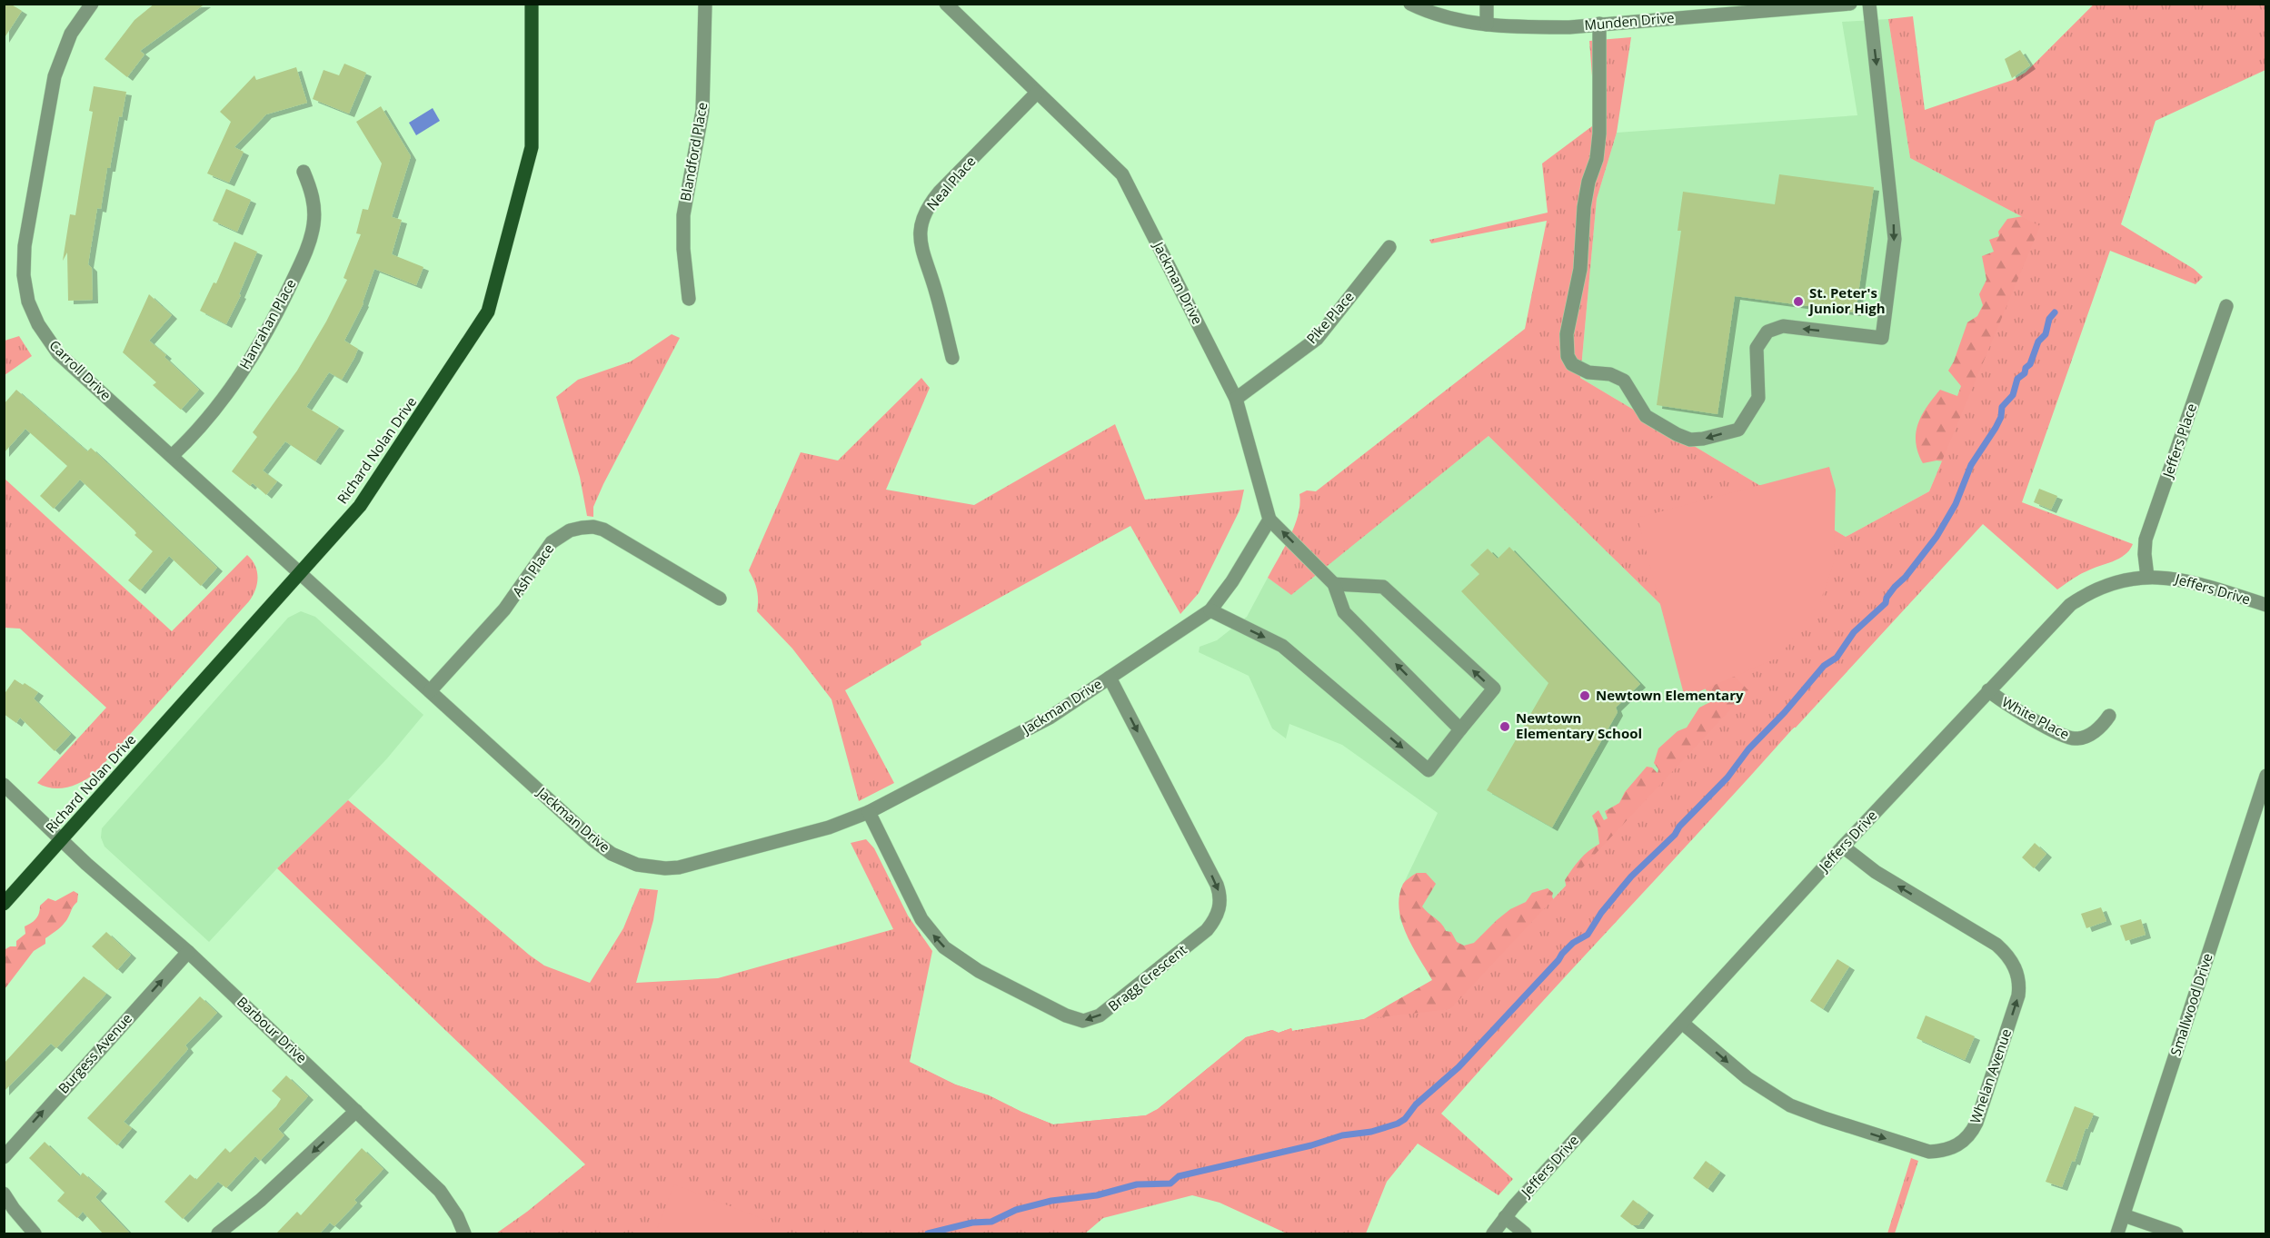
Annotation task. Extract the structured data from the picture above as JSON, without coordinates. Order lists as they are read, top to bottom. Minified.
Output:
{"streets":{"main road":["Richard Nolan Drive"],"street":["Munden Drive","Blandford Place","Neal Place","Jackman Drive","Pike Place","Hanrahan Place","Carroll Drive","Jeffers Place","Ash Place","Jeffers Drive","White Place","Bragg Crescent","Smallwood Drive","Barbour Drive","Burgess Avenue","Whelan Avenue"]},"crossings":[["Neal Place","Jackman Drive"],["Jackman Drive","Pike Place"],["Jackman Drive","Carroll Drive"],["Jackman Drive","Richard Nolan Drive"],["Jackman Drive","Ash Place"],["Jackman Drive","Bragg Crescent"],["Hanrahan Place","Carroll Drive"],["Carroll Drive","Richard Nolan Drive"],["Jeffers Place","Jeffers Drive"],["Richard Nolan Drive","Barbour Drive"],["Jeffers Drive","White Place"],["Jeffers Drive","Whelan Avenue"],["Barbour Drive","Burgess Avenue"]],"one_way":["Burgess Avenue"],"places":["St. Peter's Junior High","Newtown Elementary","Newtown Elementary School"]}
